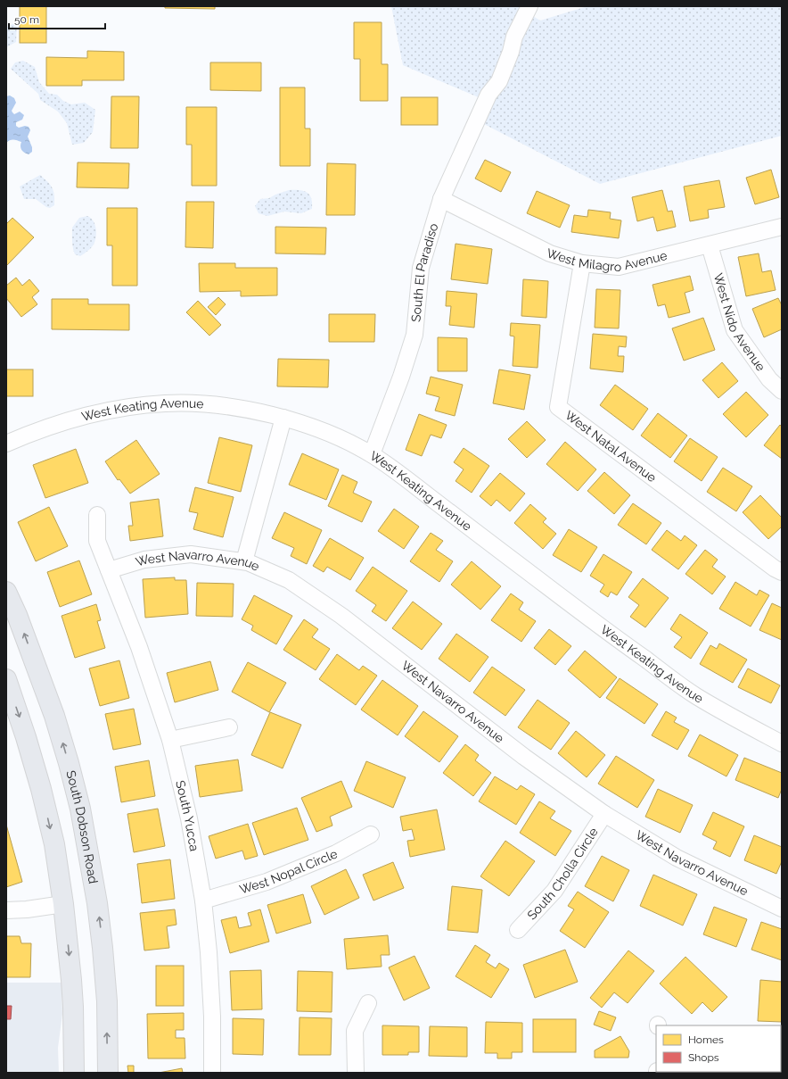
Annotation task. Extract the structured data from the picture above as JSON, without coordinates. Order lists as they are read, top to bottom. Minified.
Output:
{"streets":{"main road":["South Dobson Road"],"street":["West Milagro Avenue","South El Paradiso","West Nido Avenue","West Keating Avenue","West Natal Avenue","West Navarro Avenue","South Yucca","West Nopal Circle","South Cholla Circle"]},"crossings":[["West Milagro Avenue","South El Paradiso"],["West Milagro Avenue","West Nido Avenue"],["West Milagro Avenue","West Natal Avenue"],["South El Paradiso","West Keating Avenue"],["West Navarro Avenue","South Yucca"],["West Navarro Avenue","South Cholla Circle"],["South Yucca","West Nopal Circle"]],"legend":["Homes","Shops"],"scale_bar":"50 m"}
